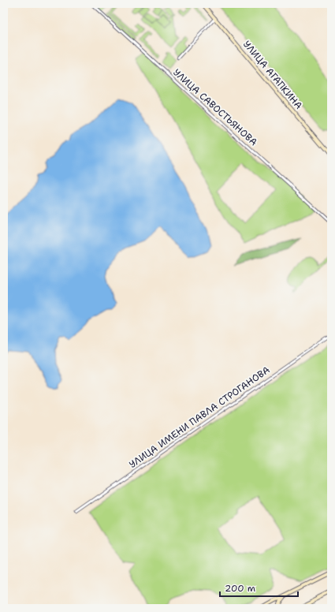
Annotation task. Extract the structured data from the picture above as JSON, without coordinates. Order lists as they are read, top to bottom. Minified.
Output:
{"streets":{"main road":["УЛИЦА АГАПКИНА"],"street":["УЛИЦА САВОСТЬЯНОВА","УЛИЦА ИМЕНИ ПАВЛА СТРОГАНОВА"]},"scale_bar":"200 m"}
